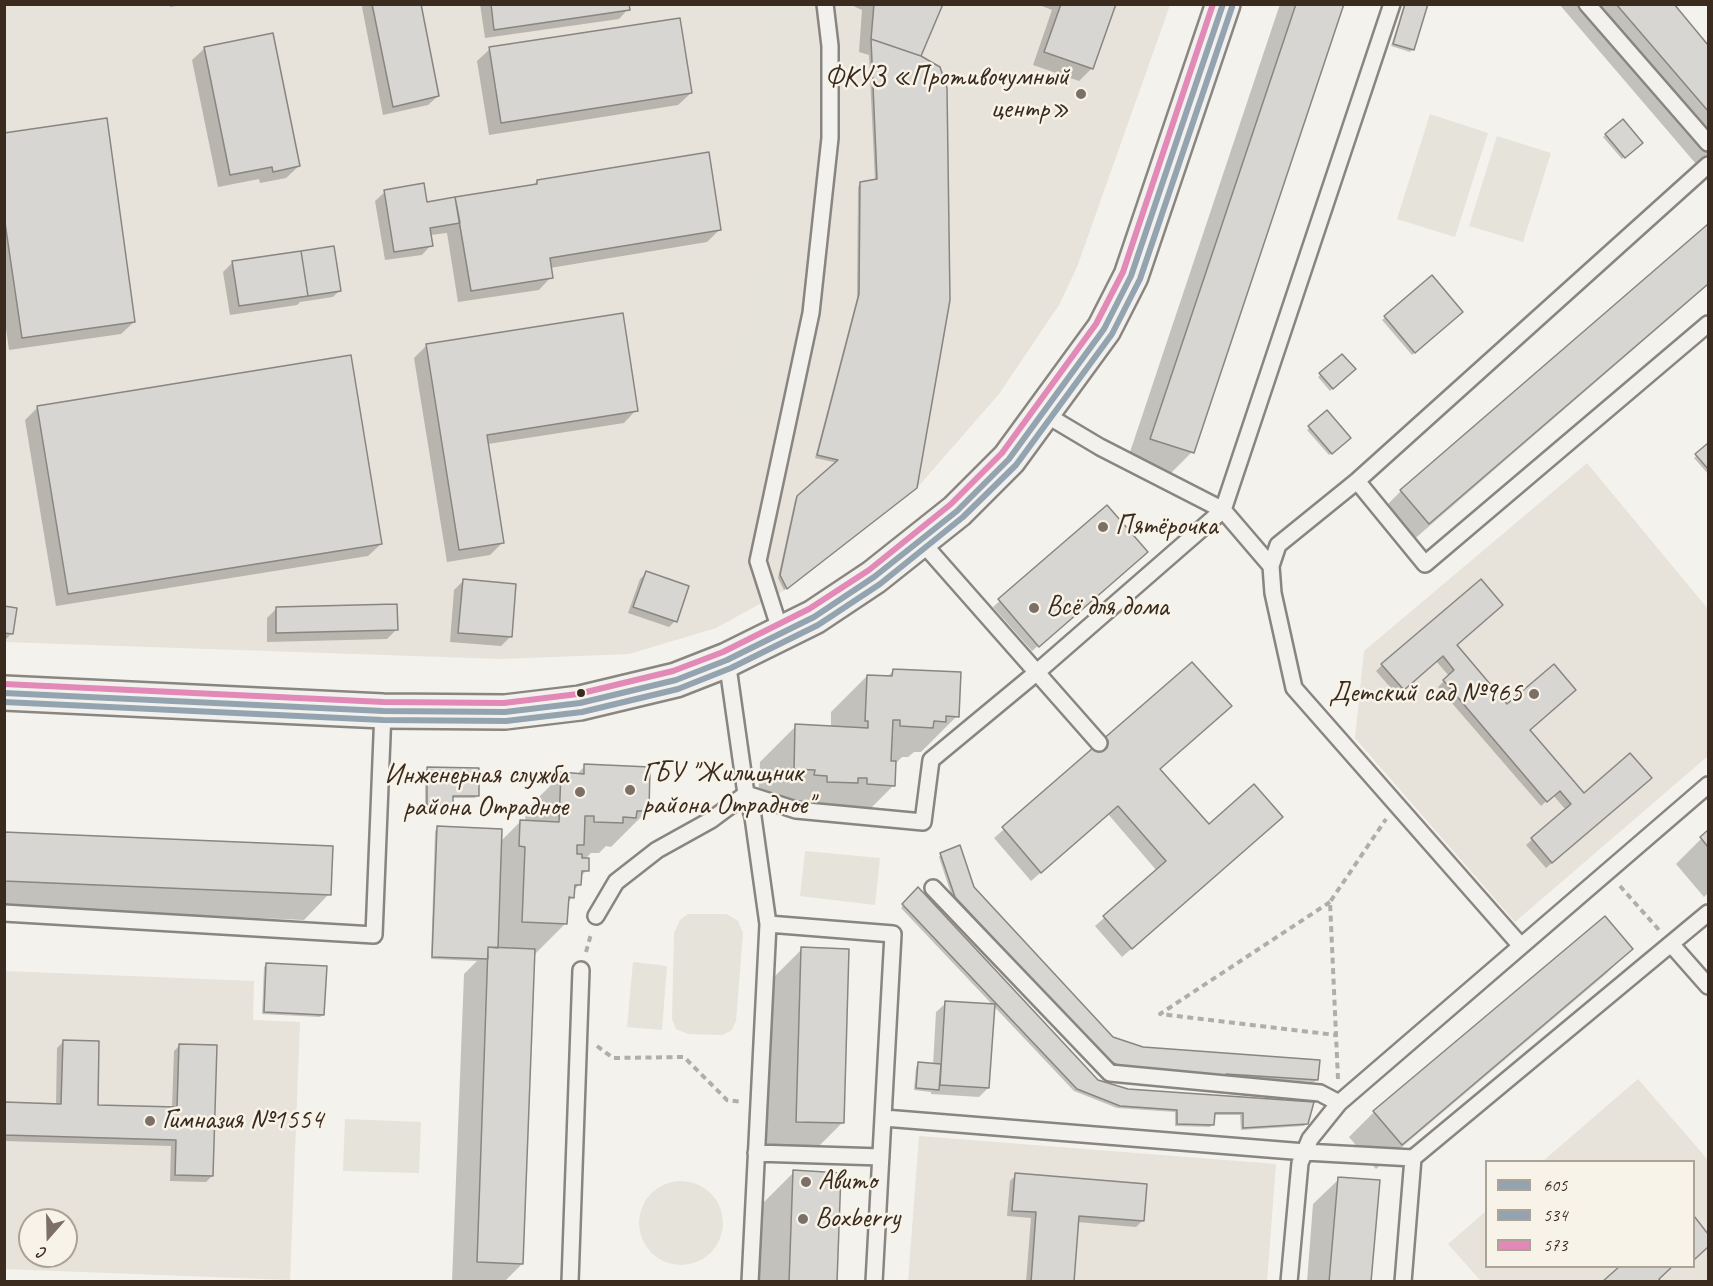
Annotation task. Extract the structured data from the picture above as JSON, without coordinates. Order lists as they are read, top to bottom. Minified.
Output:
{"places":["ФКУЗ «Противочумный центр»","Пятёрочка","Всё для дома","Детский сад №965","ГБУ \"Жилищник района Отрадное\"","Инженерная служба района Отрадное","Гимназия №1554","Авито","Boxberry"],"lines":["transit line 605","transit line 573","transit line 534"],"legend":["605","534","573"],"north":"bottom"}
